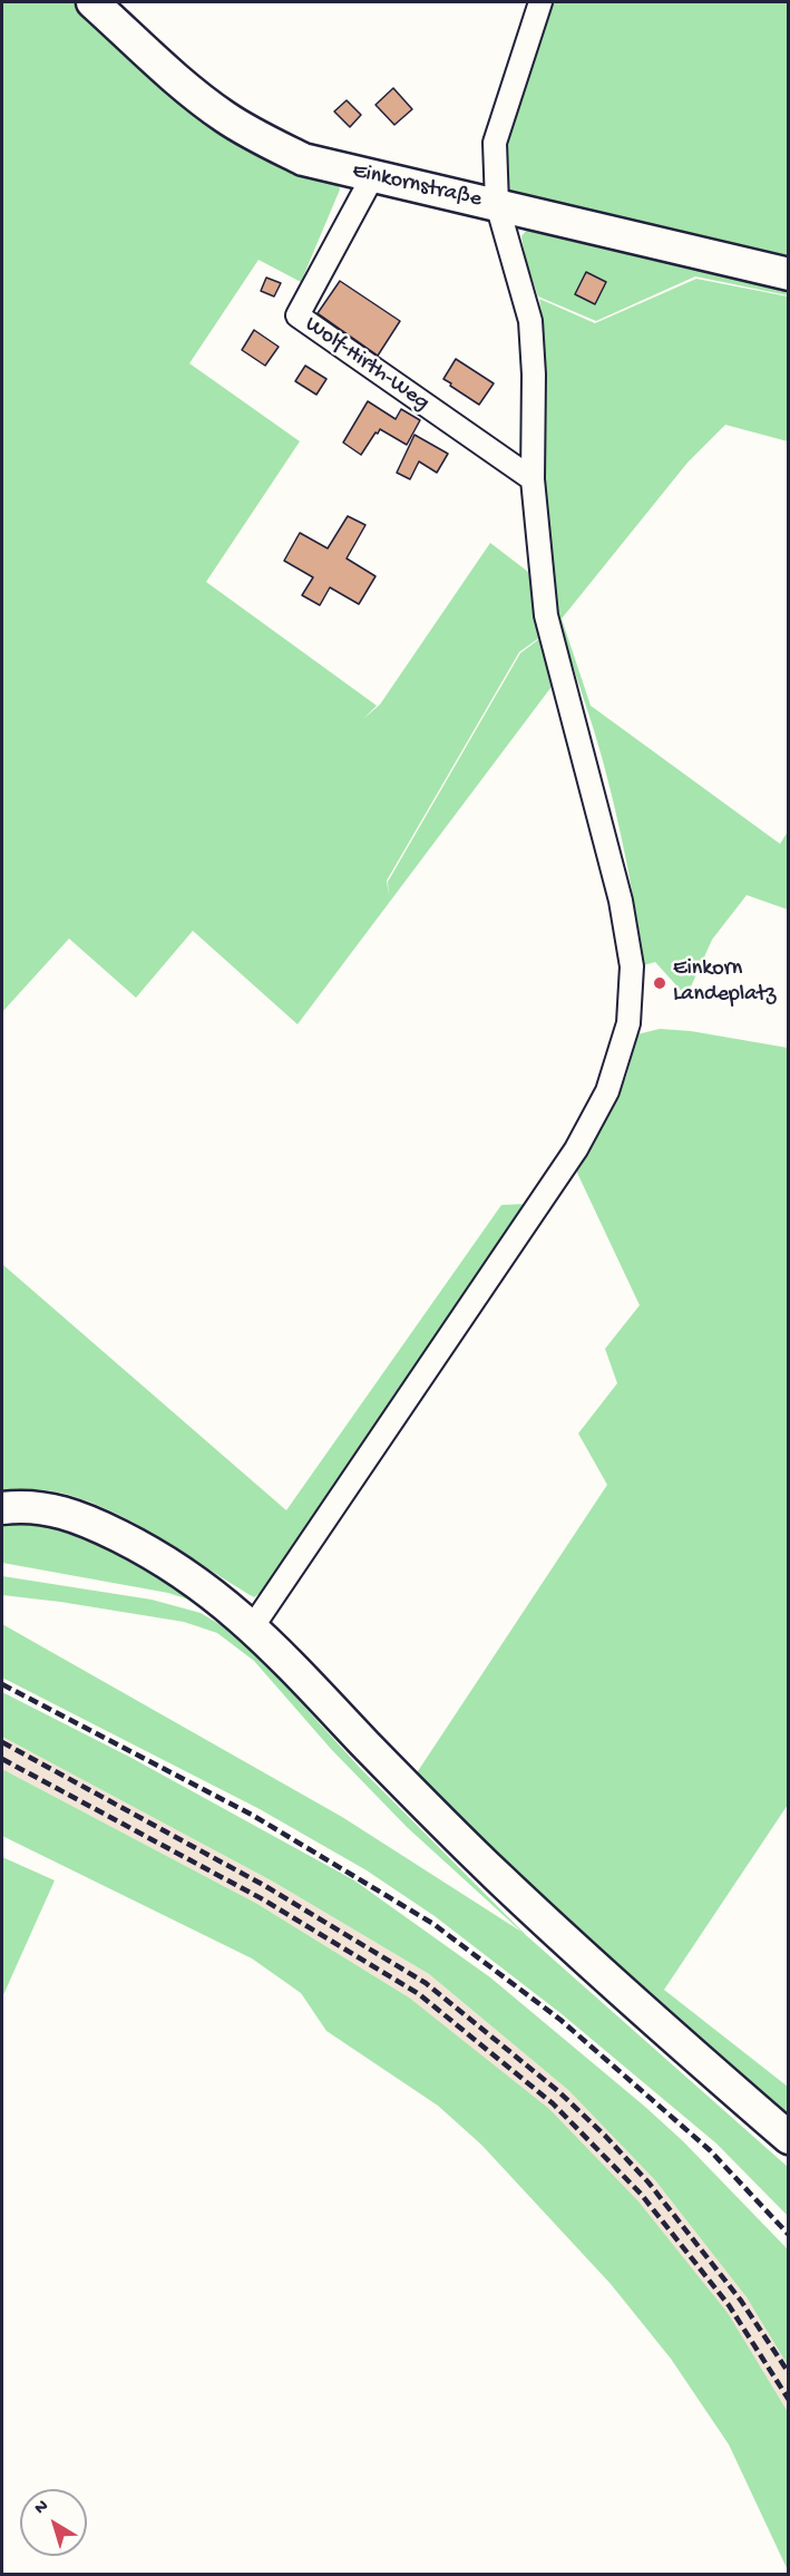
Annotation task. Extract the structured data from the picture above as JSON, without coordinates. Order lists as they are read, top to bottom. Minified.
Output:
{"streets":{"main road":["Einkornstraße"],"street":["Wolf-Hirth-Weg"]},"crossings":[["Einkornstraße","Wolf-Hirth-Weg"]],"places":["Einkorn Landeplatz"],"north":"top left"}
